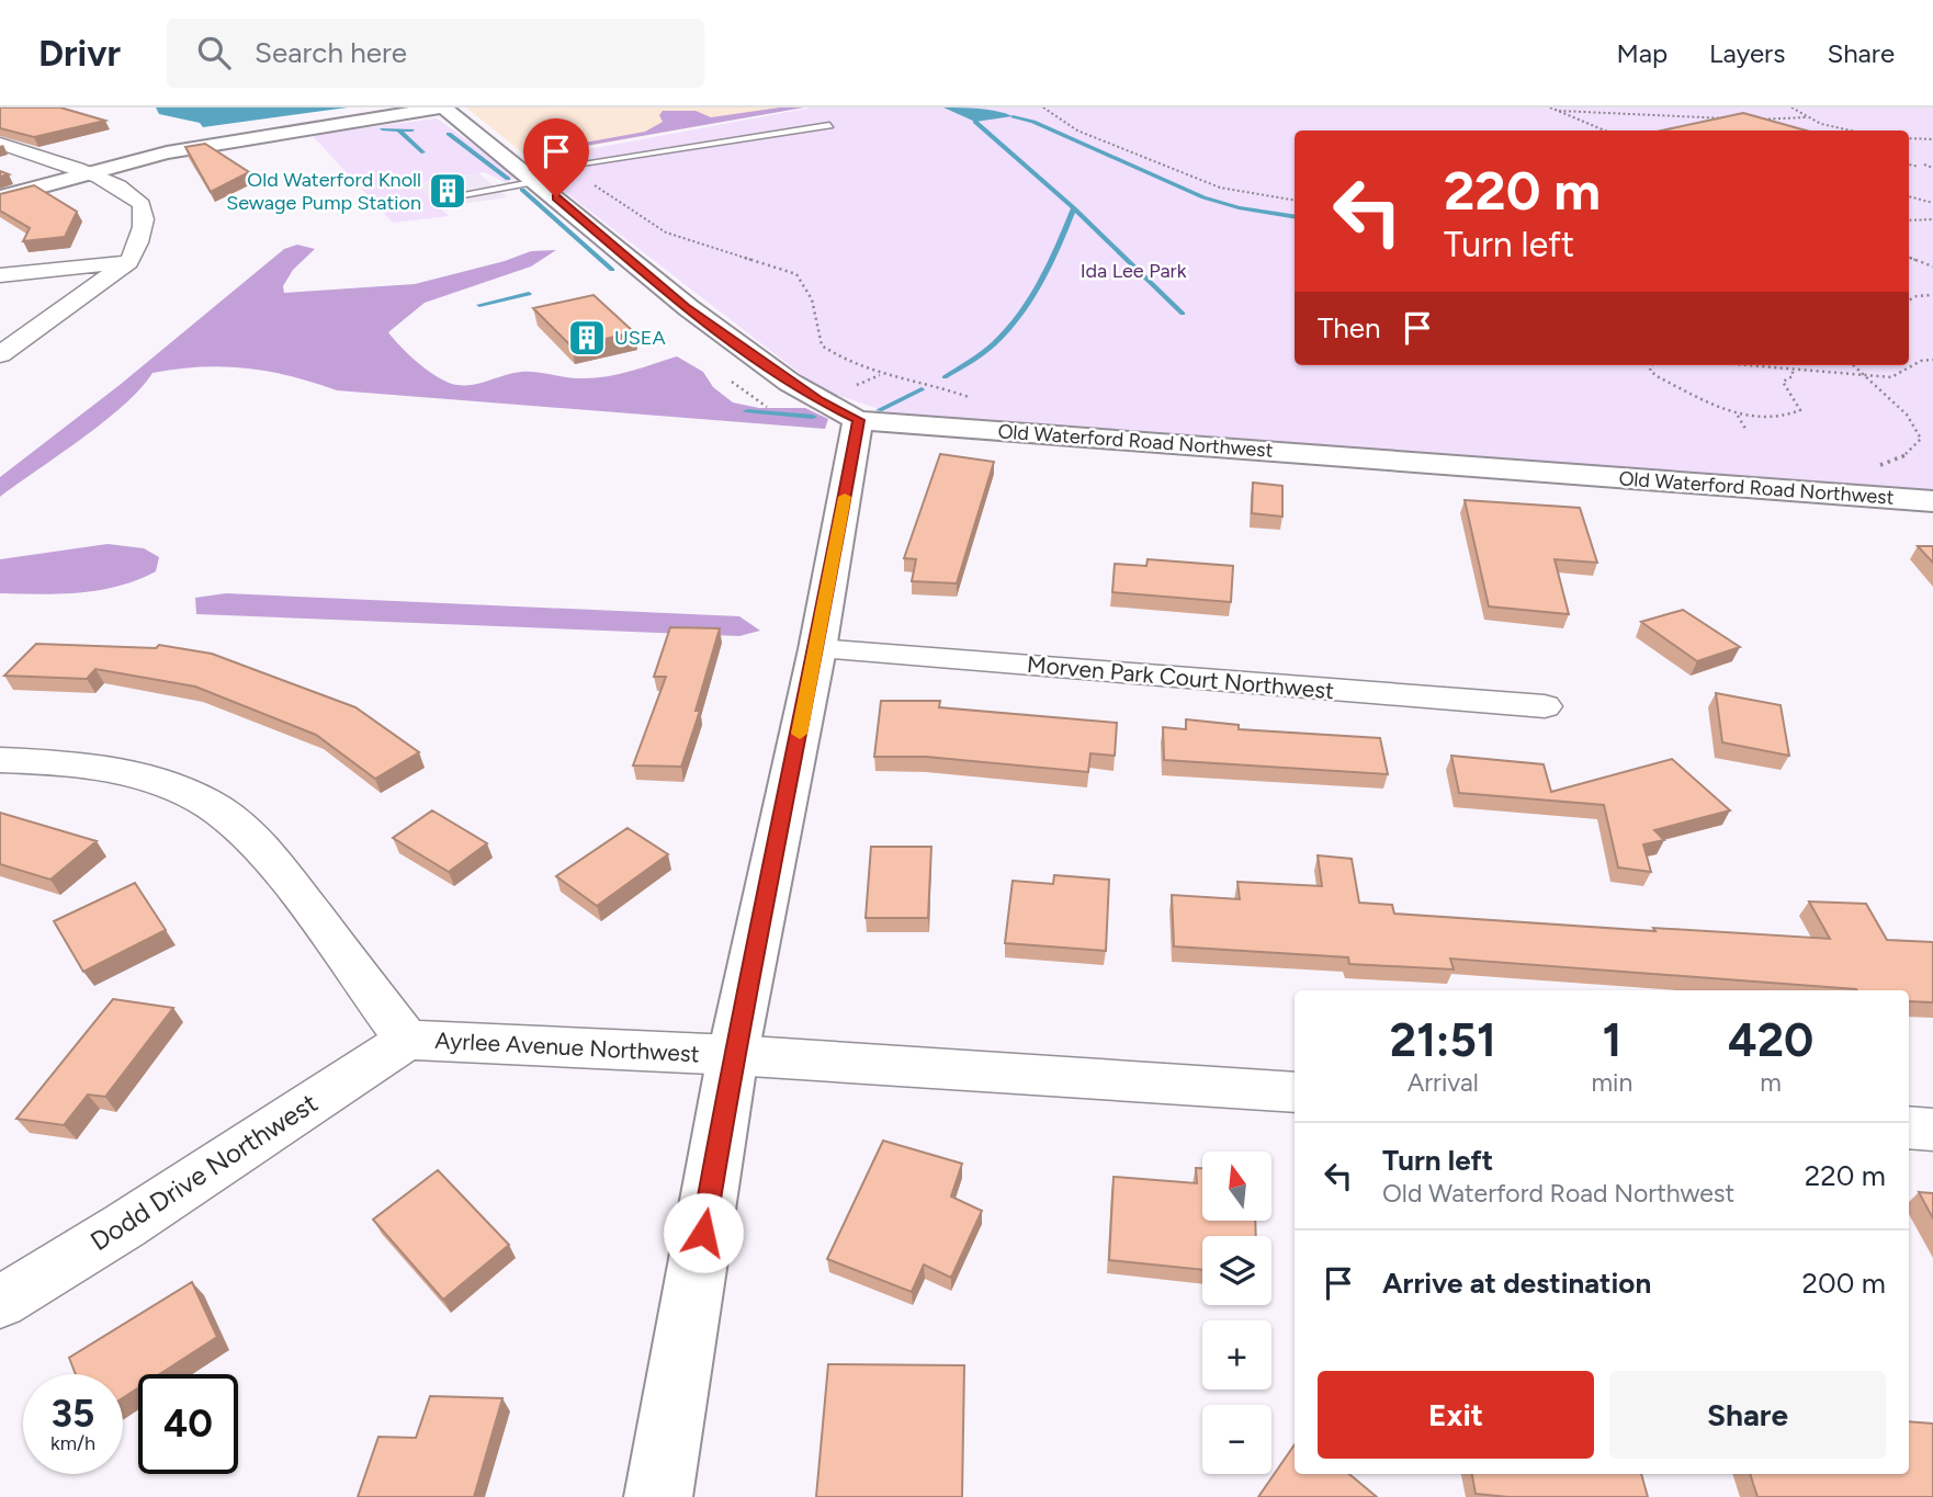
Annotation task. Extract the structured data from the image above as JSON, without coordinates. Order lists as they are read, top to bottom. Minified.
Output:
{"streets":{"street":["Old Waterford Road Northwest","Morven Park Court Northwest","Ayrlee Avenue Northwest","Dodd Drive Northwest"]},"crossings":[["Ayrlee Avenue Northwest","Dodd Drive Northwest"]],"parks":["Ida Lee Park"],"places":{"building":["Old Waterford Knoll Sewage Pump Station","USEA"]},"north":"top","page":{"header":"Drivr","search":"Search here","nav":["Map","Layers","Share"],"turn":["220 m","Turn left"],"then":"Then","eta":["21:51","Arrival","1","min","420","m"],"list":[{"name":"Turn left","note":"Old Waterford Road Northwest","value":"220 m"},{"name":"Arrive at destination","value":"200 m"}],"map_buttons":["+","−"],"buttons":["Exit","Share"],"speed":"35 km/h","limit":"40"}}
